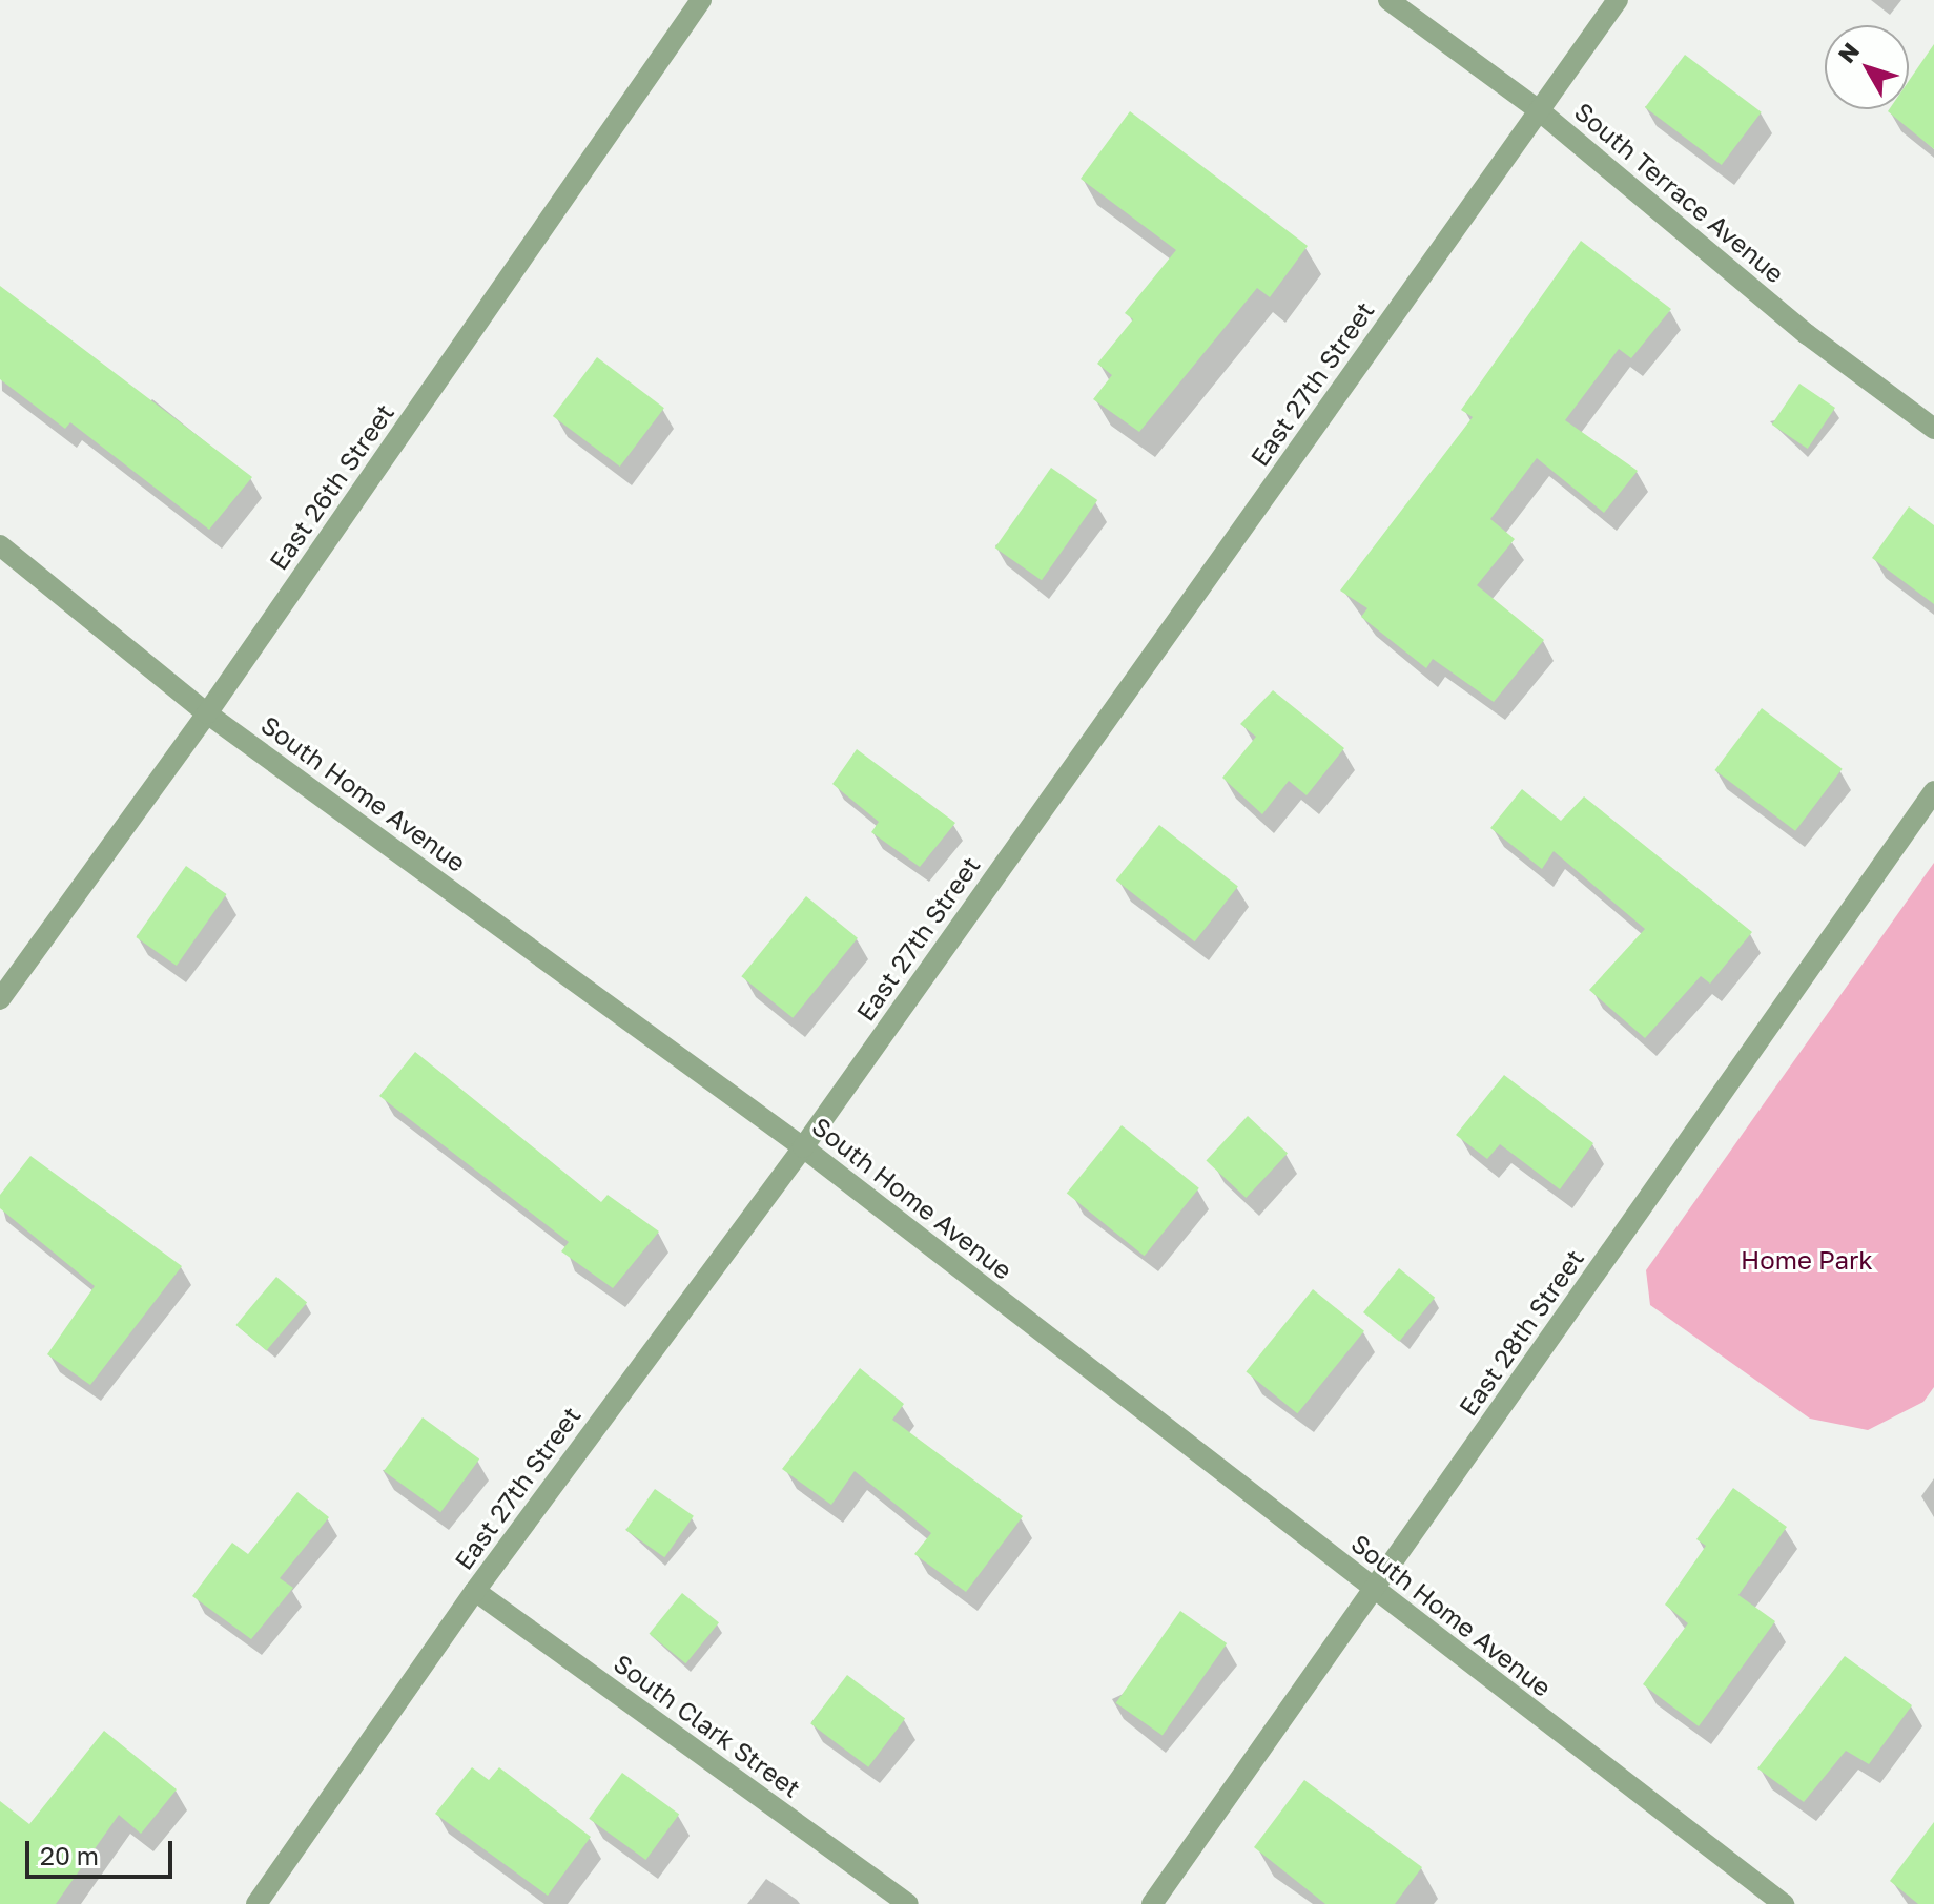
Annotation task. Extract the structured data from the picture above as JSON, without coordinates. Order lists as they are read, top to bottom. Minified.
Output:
{"streets":{"street":["South Terrace Avenue","East 27th Street","East 26th Street","South Home Avenue","East 28th Street","South Clark Street"]},"crossings":[["South Terrace Avenue","East 27th Street"],["East 27th Street","South Home Avenue"],["East 27th Street","South Clark Street"],["East 26th Street","South Home Avenue"],["South Home Avenue","East 28th Street"]],"parks":["Home Park"],"scale_bar":"20 m","north":"top left"}
